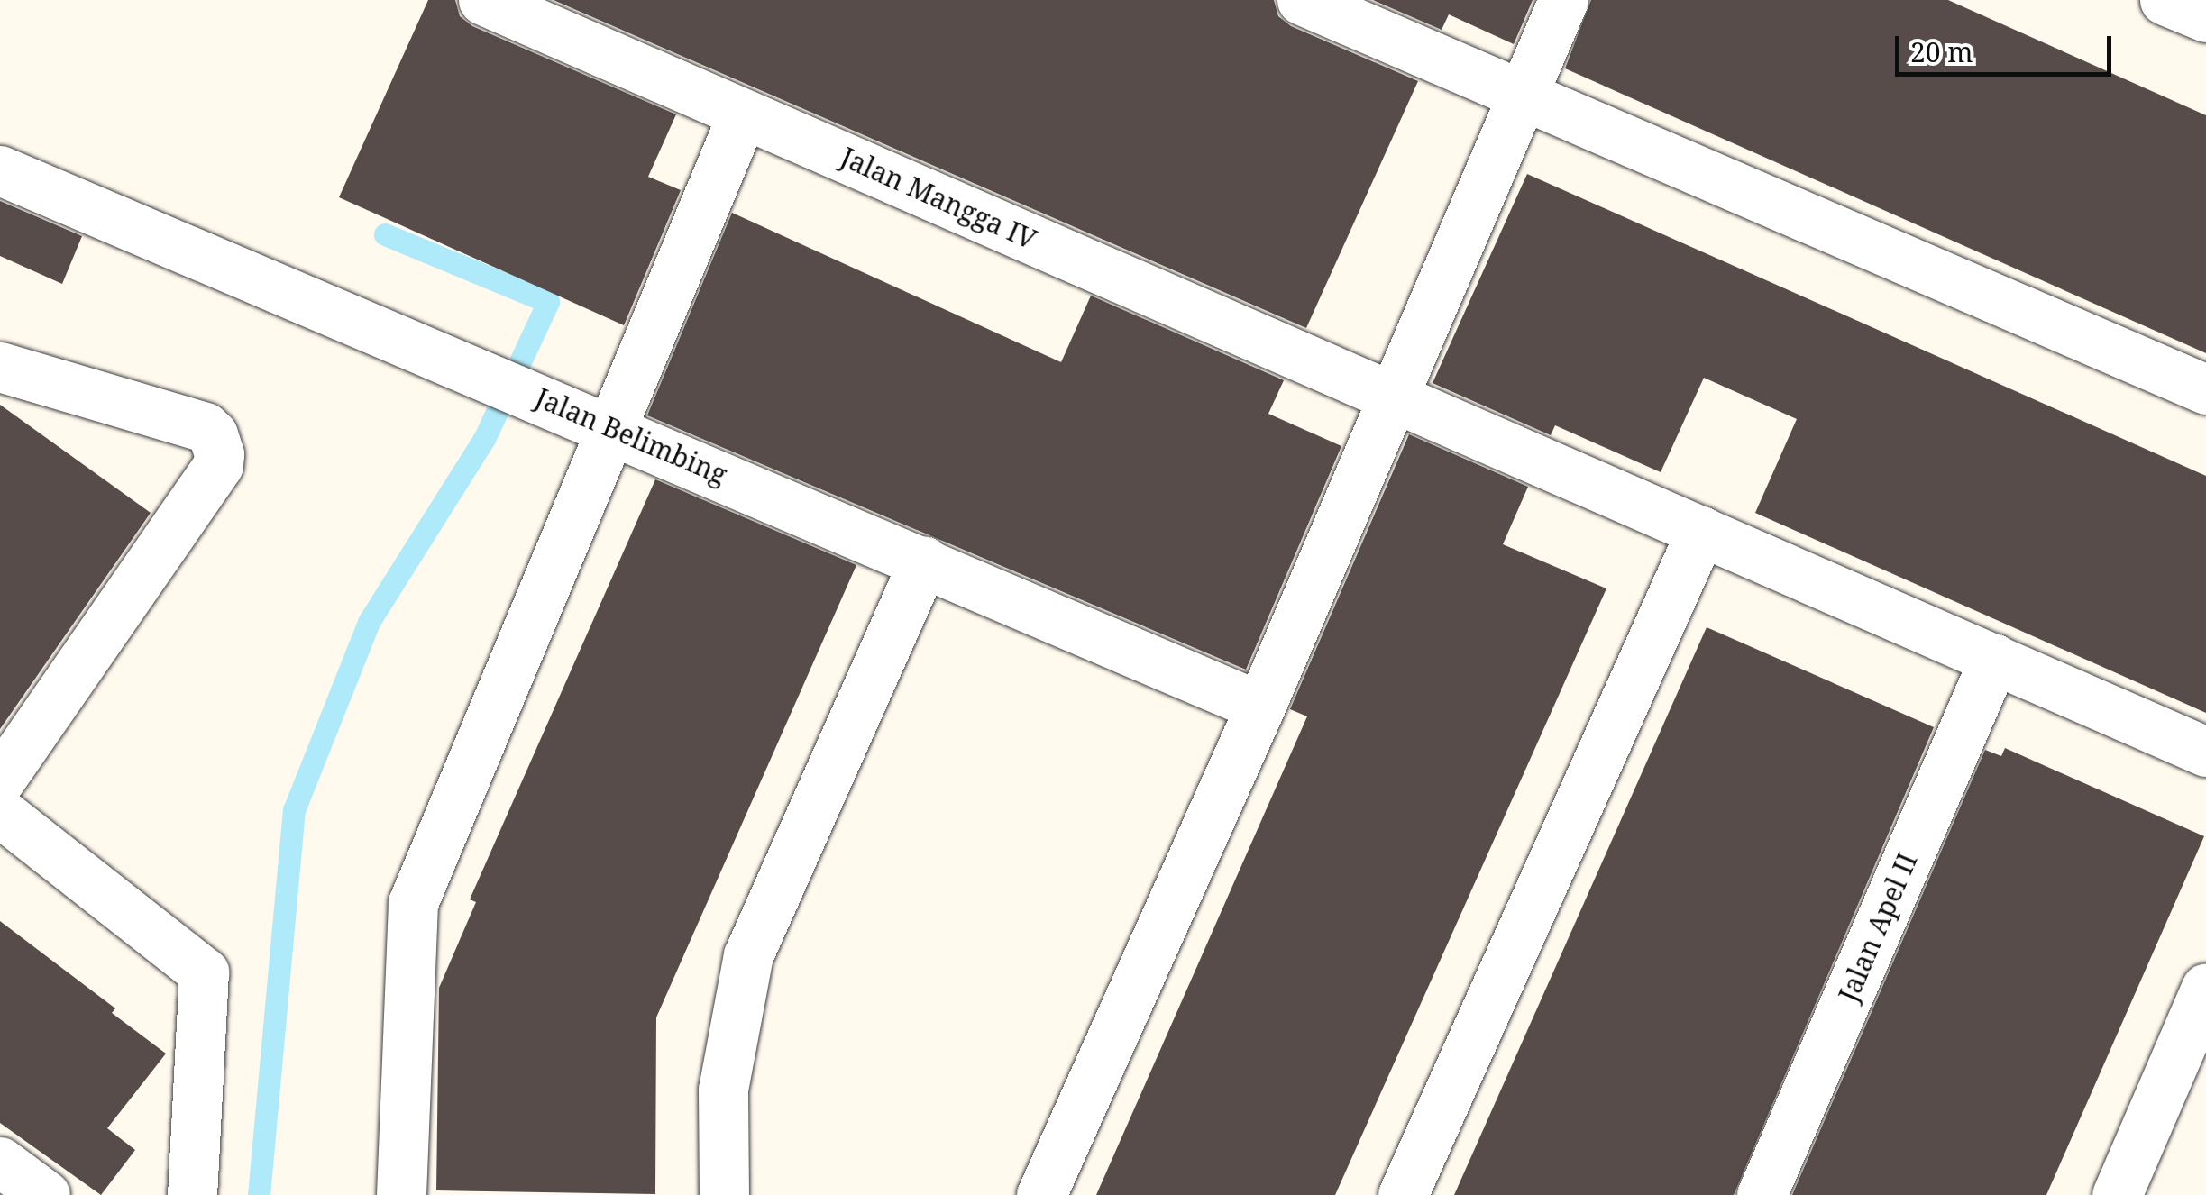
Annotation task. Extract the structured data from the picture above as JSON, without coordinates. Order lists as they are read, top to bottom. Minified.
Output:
{"streets":{"street":["Jalan Mangga IV","Jalan Belimbing","Jalan Apel II"]},"crossings":[["Jalan Mangga IV","Jalan Apel II"]],"scale_bar":"20 m"}
